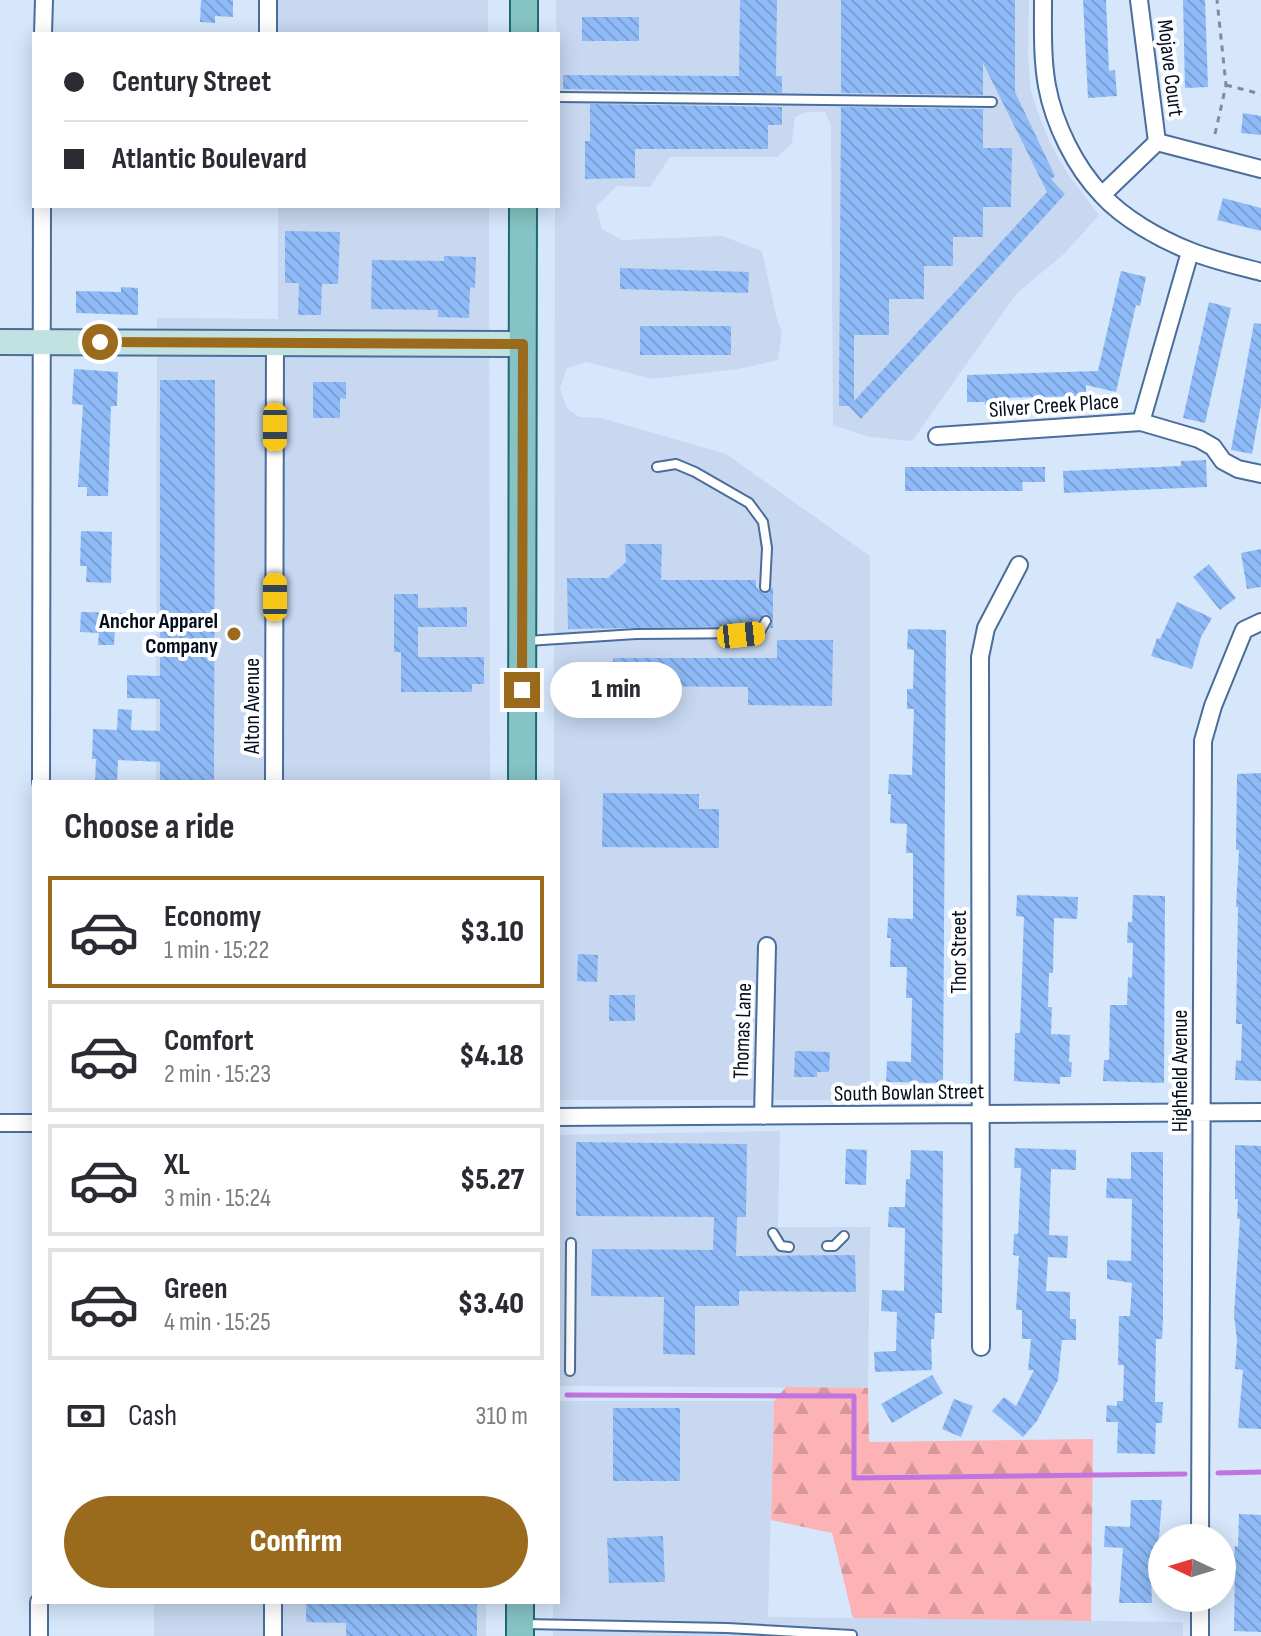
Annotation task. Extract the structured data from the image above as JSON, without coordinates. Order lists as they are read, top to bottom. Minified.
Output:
{"streets":{"street":["Mojave Court","Silver Creek Place","Alton Avenue","Thor Street","Thomas Lane","Highfield Avenue","South Bowlan Street"]},"crossings":[["Thor Street","South Bowlan Street"],["Thomas Lane","South Bowlan Street"],["Highfield Avenue","South Bowlan Street"]],"places":["Anchor Apparel Company"],"north":"left","page":{"banner":["Century Street","Atlantic Boulevard"],"bubble":"1 min","heading":"Choose a ride","list":[{"name":"Economy","note":"1 min · 15:22","value":"$3.10"},{"name":"Comfort","note":"2 min · 15:23","value":"$4.18"},{"name":"XL","note":"3 min · 15:24","value":"$5.27"},{"name":"Green","note":"4 min · 15:25","value":"$3.40"}],"pay":["Cash","310 m"],"buttons":"Confirm"}}
